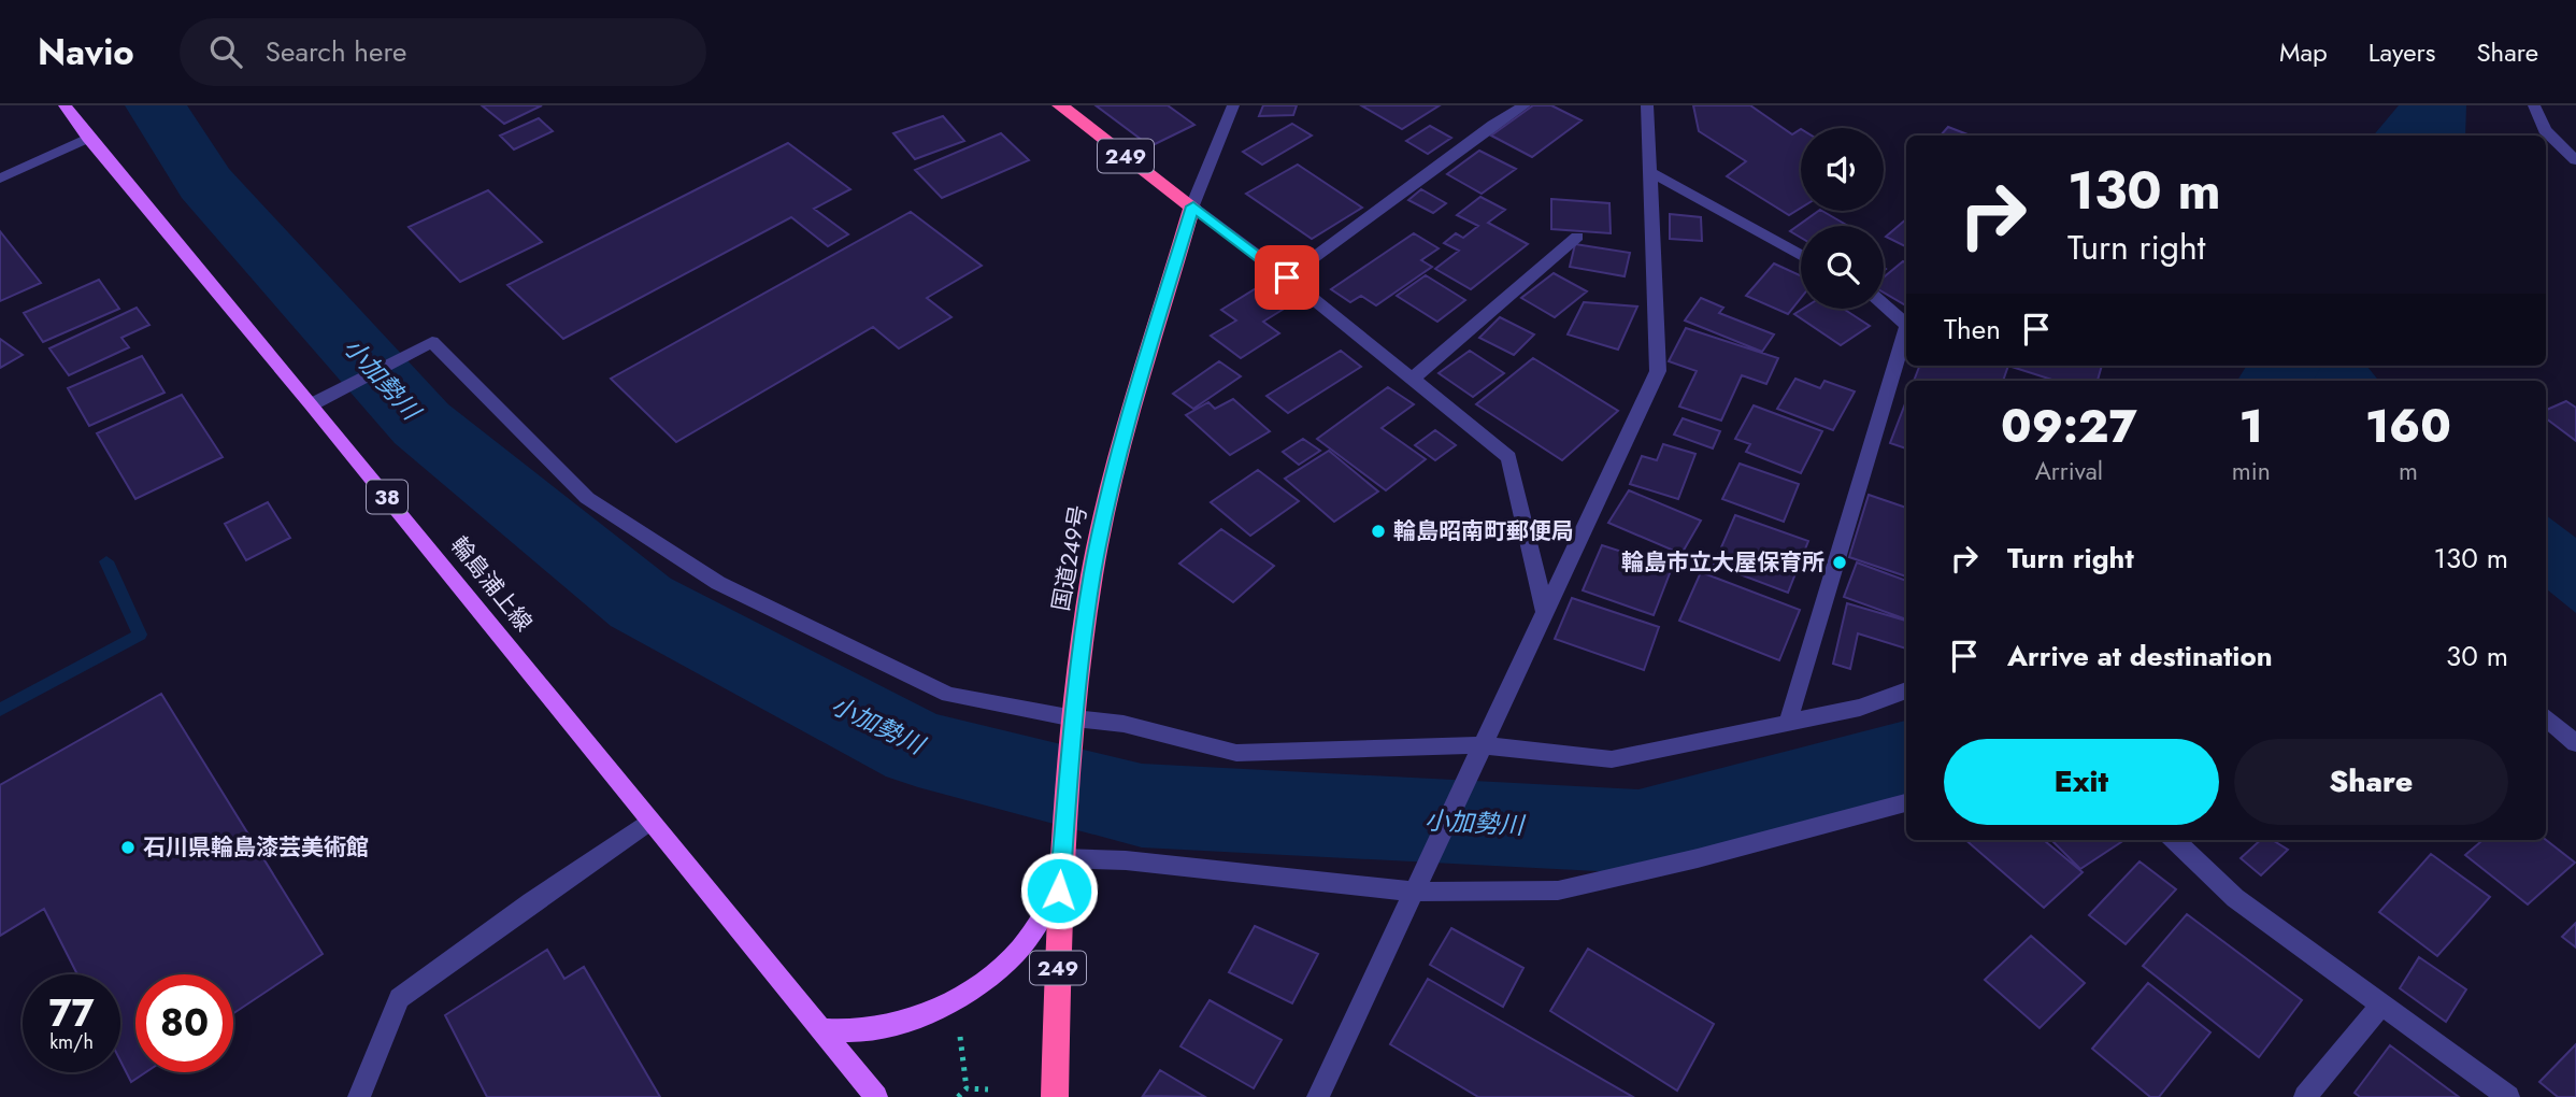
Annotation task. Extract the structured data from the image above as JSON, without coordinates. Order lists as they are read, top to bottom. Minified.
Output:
{"streets":{"highway":["249","国道249号"],"main road":["38","輪島浦上線"]},"crossings":[["249","国道249号"]],"water":["小加勢川"],"places":["輪島昭南町郵便局","輪島市立大屋保育所","石川県輪島漆芸美術館"],"page":{"header":"Navio","search":"Search here","nav":["Map","Layers","Share"],"turn":["130 m","Turn right"],"then":"Then","eta":["09:27","Arrival","1","min","160","m"],"list":[{"name":"Turn right","value":"130 m"},{"name":"Arrive at destination","value":"30 m"}],"buttons":["Exit","Share"],"speed":"77 km/h","limit":"80"}}
